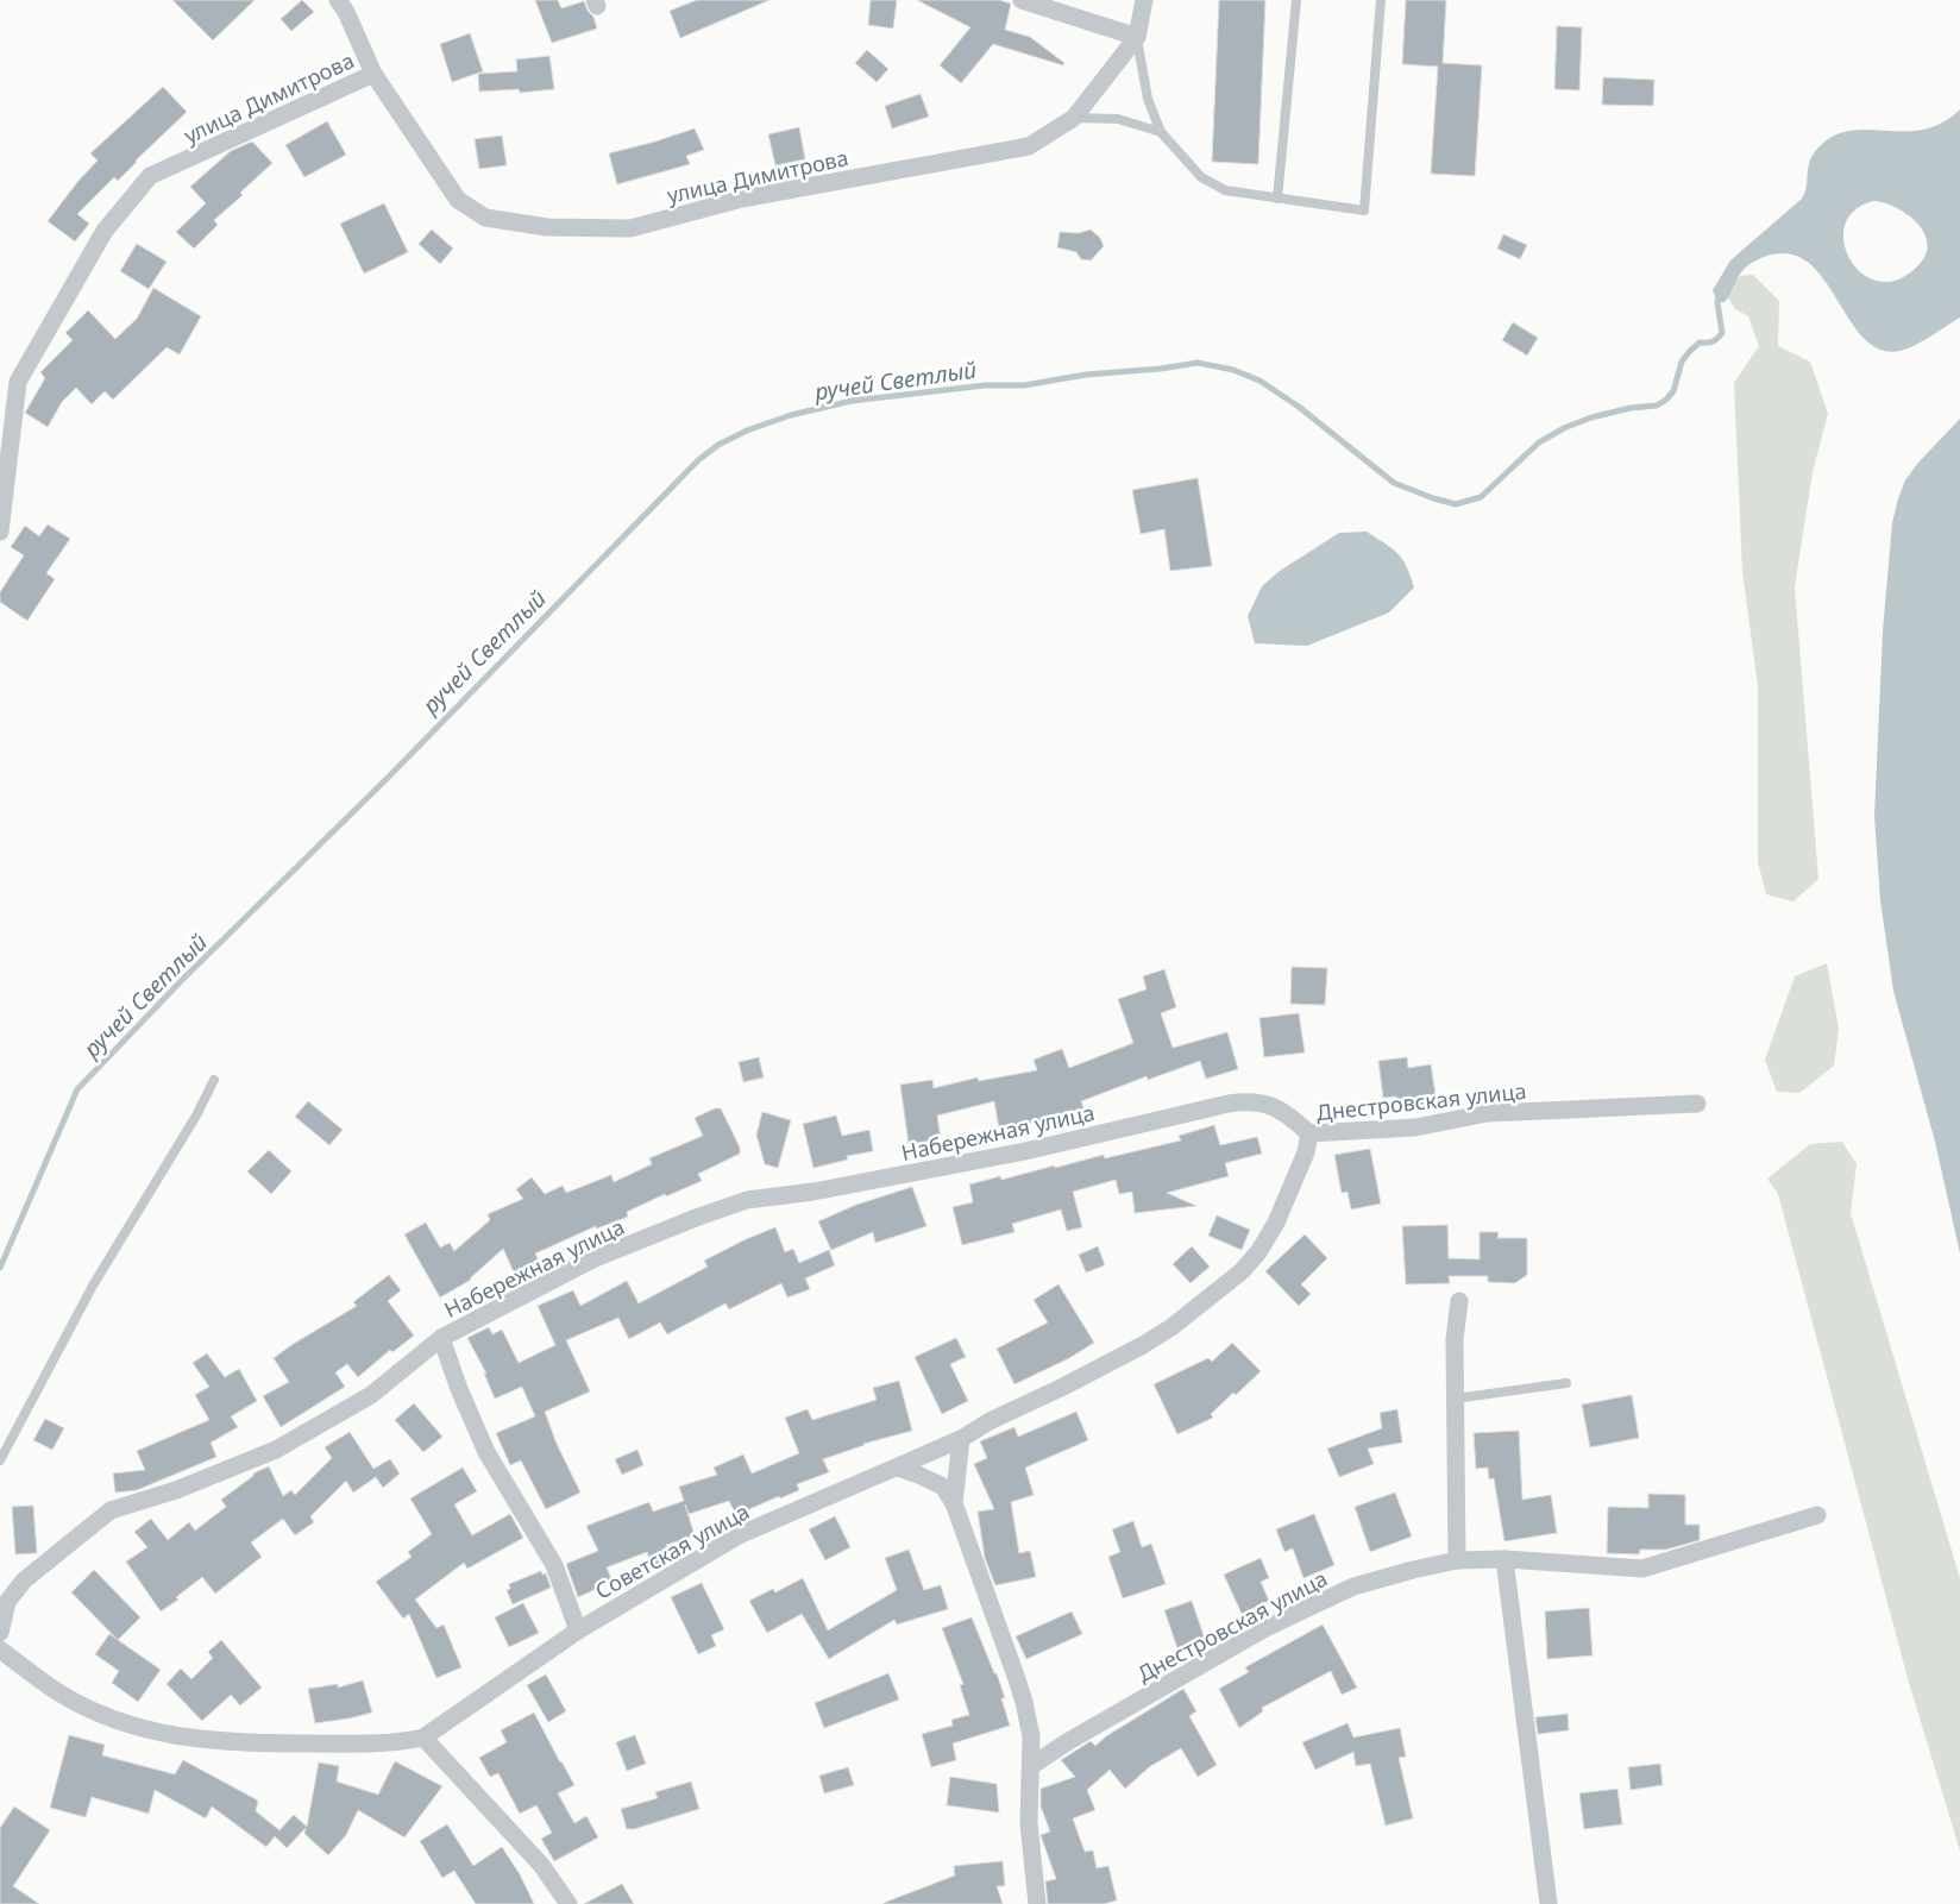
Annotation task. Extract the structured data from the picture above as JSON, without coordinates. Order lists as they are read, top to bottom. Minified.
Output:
{"streets":{"street":["улица Димитрова","Днестровская улица","Набережная улица","Советская улица"]},"crossings":[["Днестровская улица","Набережная улица"],["Днестровская улица","Советская улица"]],"water":["ручей Светлый"]}
